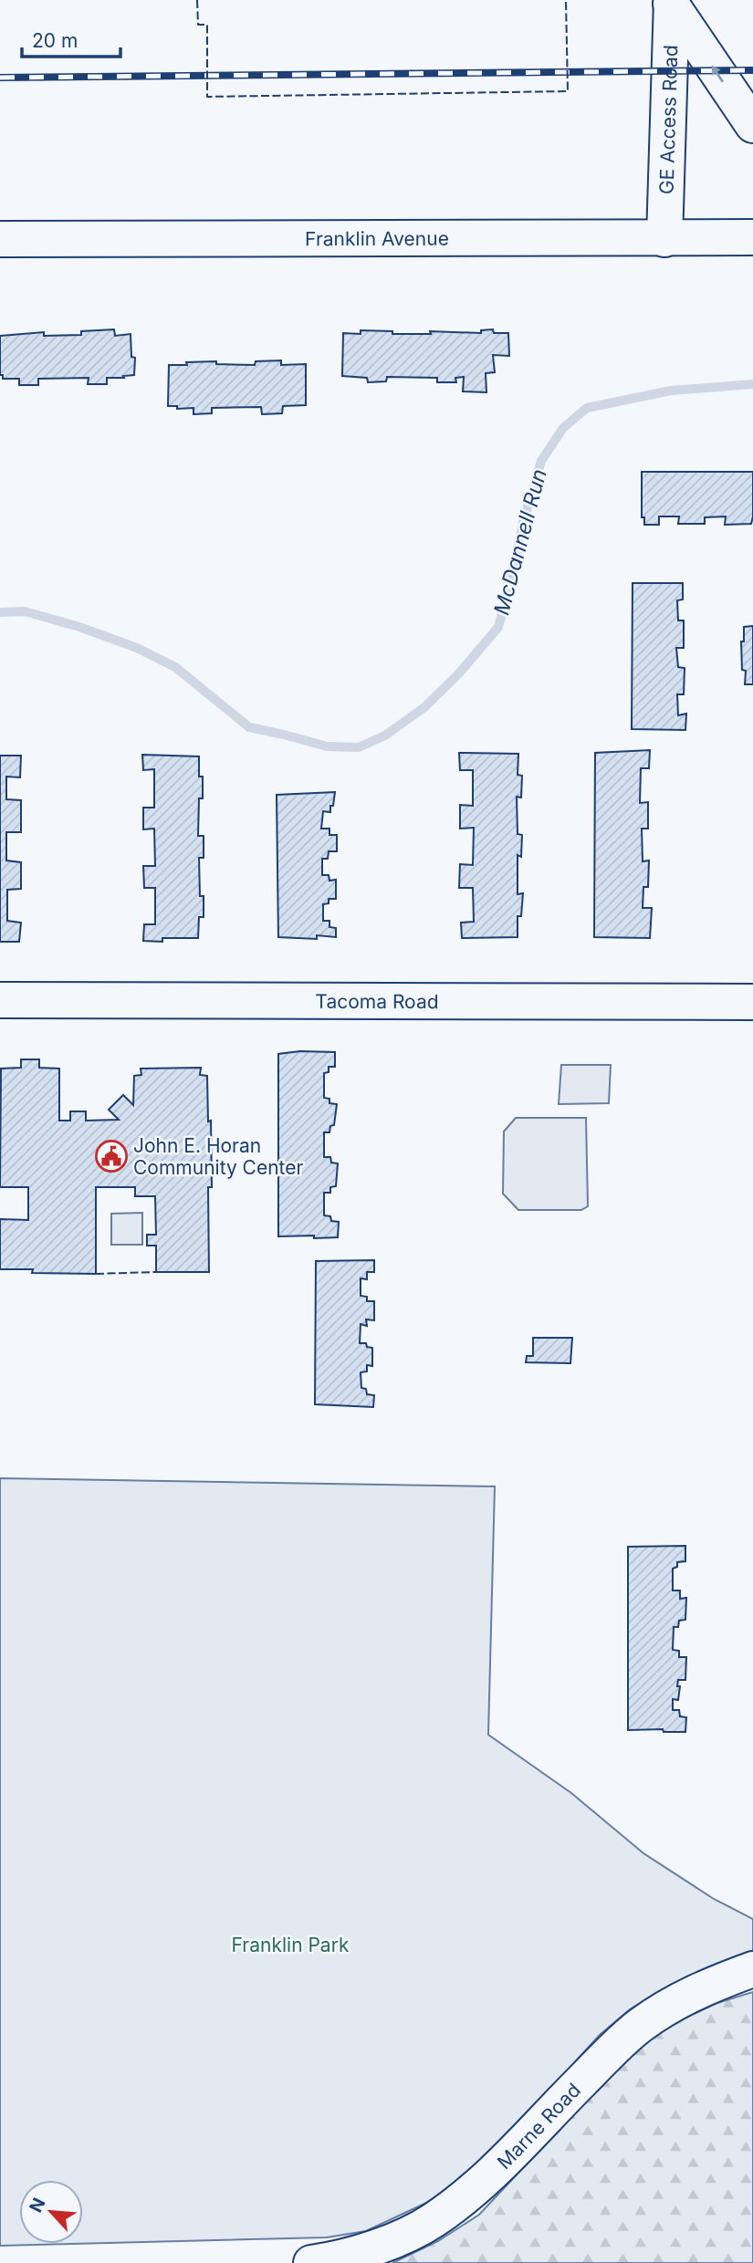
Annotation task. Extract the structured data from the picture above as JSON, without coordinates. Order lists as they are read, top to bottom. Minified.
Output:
{"streets":{"street":["GE Access Road","Franklin Avenue","Tacoma Road","Marne Road"]},"crossings":[["GE Access Road","Franklin Avenue"]],"water":["McDannell Run"],"parks":["Franklin Park"],"places":{"public building":["John E. Horan Community Center"]},"scale_bar":"20 m","north":"top left"}
